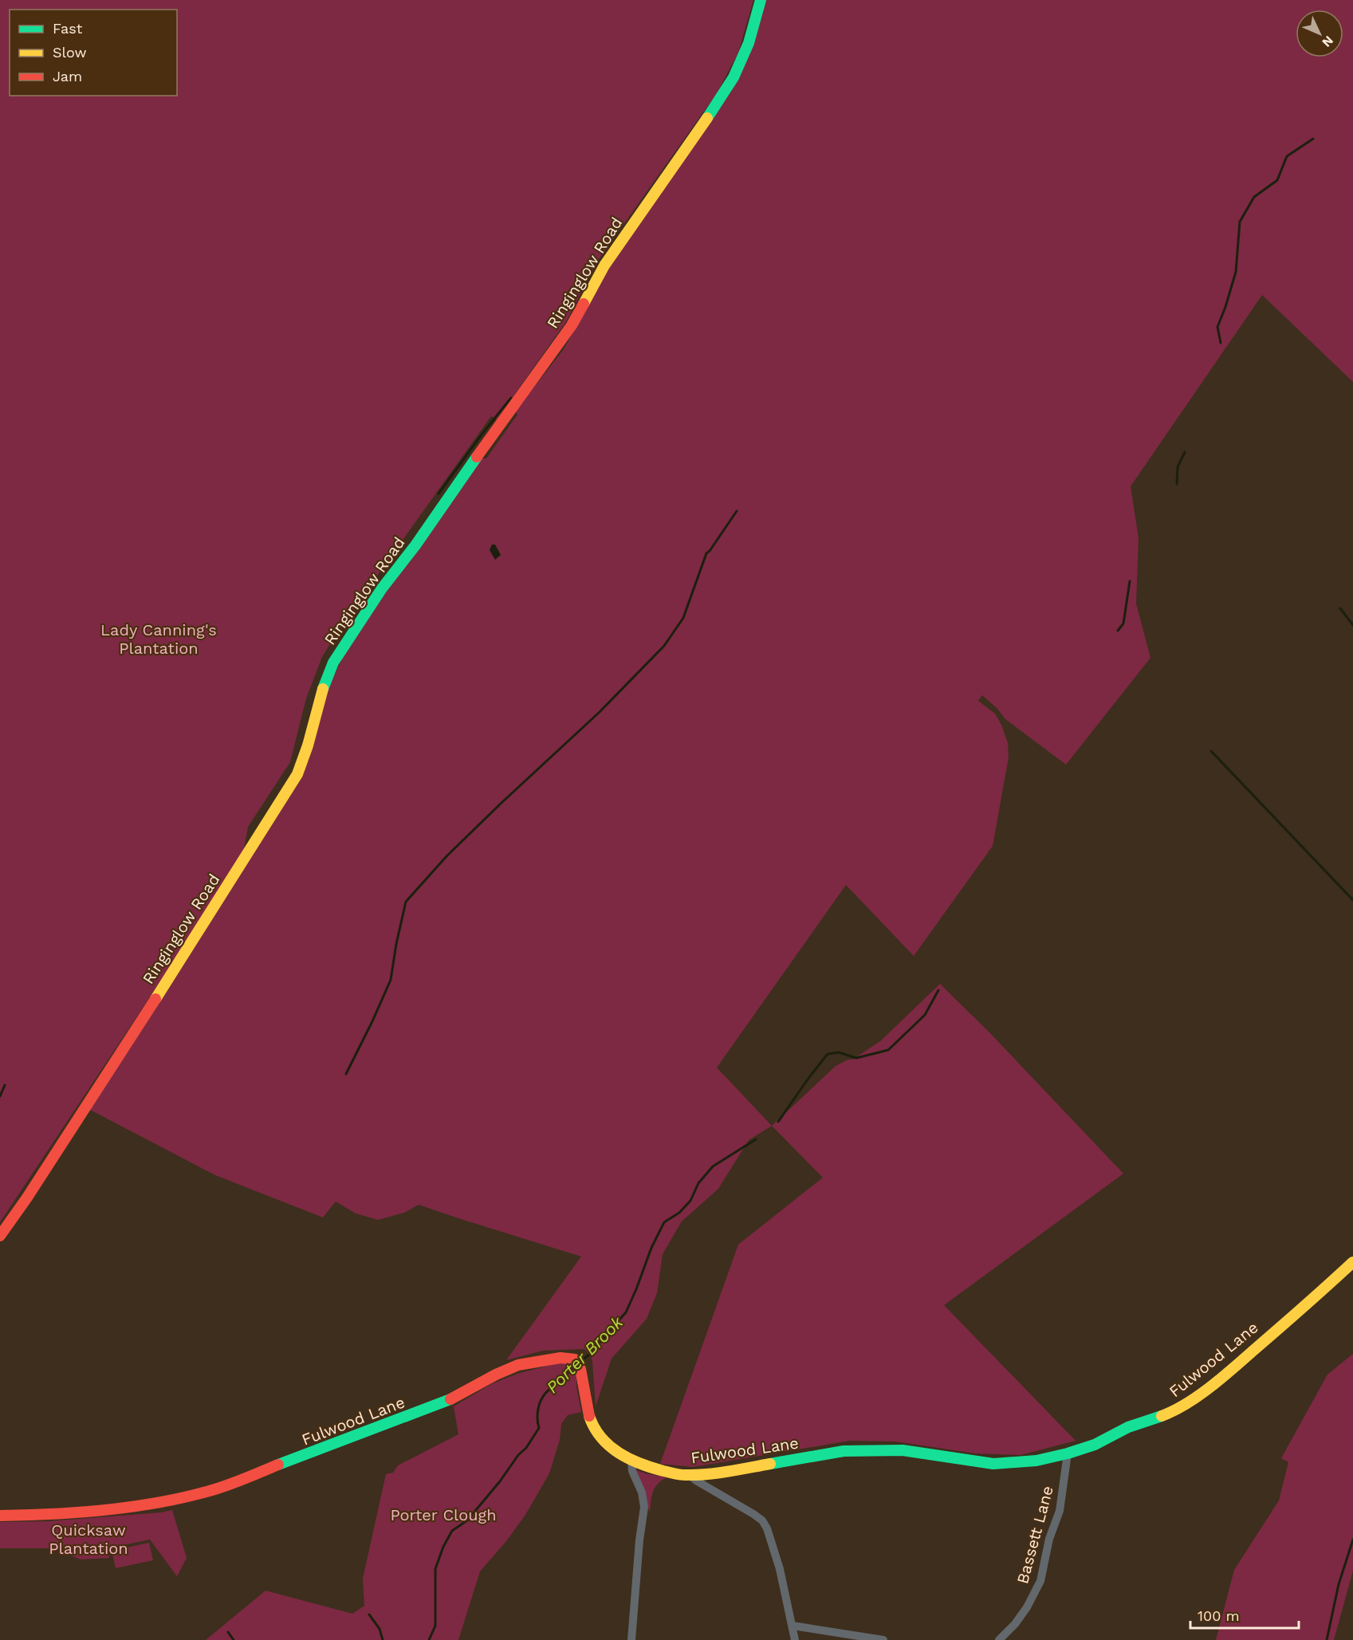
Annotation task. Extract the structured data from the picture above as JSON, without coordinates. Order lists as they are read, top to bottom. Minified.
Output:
{"streets":{"street":["Ringinglow Road","Fulwood Lane","Bassett Lane"]},"crossings":[["Fulwood Lane","Bassett Lane"]],"water":["Porter Brook"],"parks":["Lady Canning's Plantation","Porter Clough","Quicksaw Plantation"],"legend":["Fast","Slow","Jam"],"scale_bar":"100 m","north":"bottom right"}
